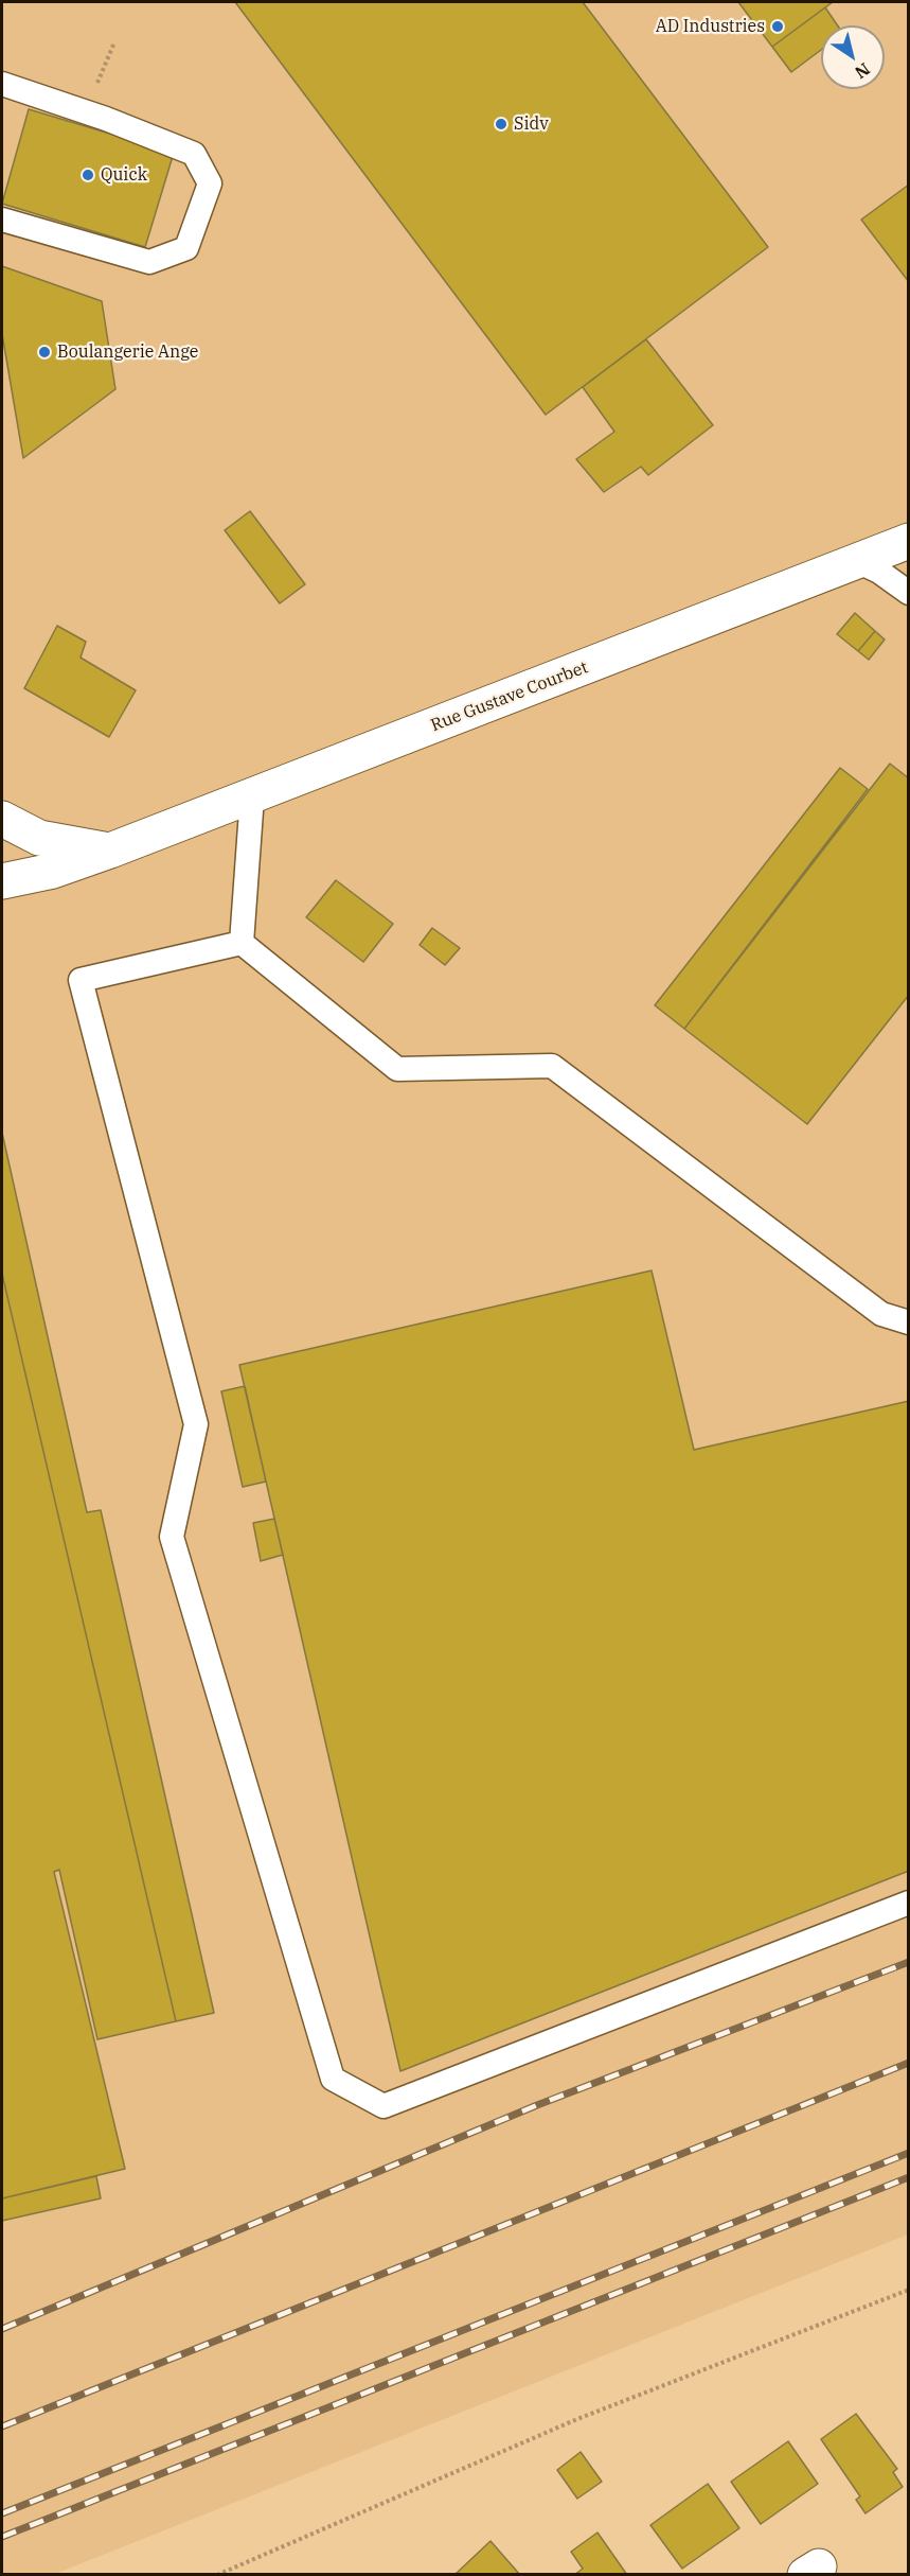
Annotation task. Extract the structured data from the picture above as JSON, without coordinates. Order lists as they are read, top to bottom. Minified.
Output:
{"streets":{"street":["Rue Gustave Courbet"]},"places":["AD Industries","Sidv","Quick","Boulangerie Ange"],"north":"bottom right"}
